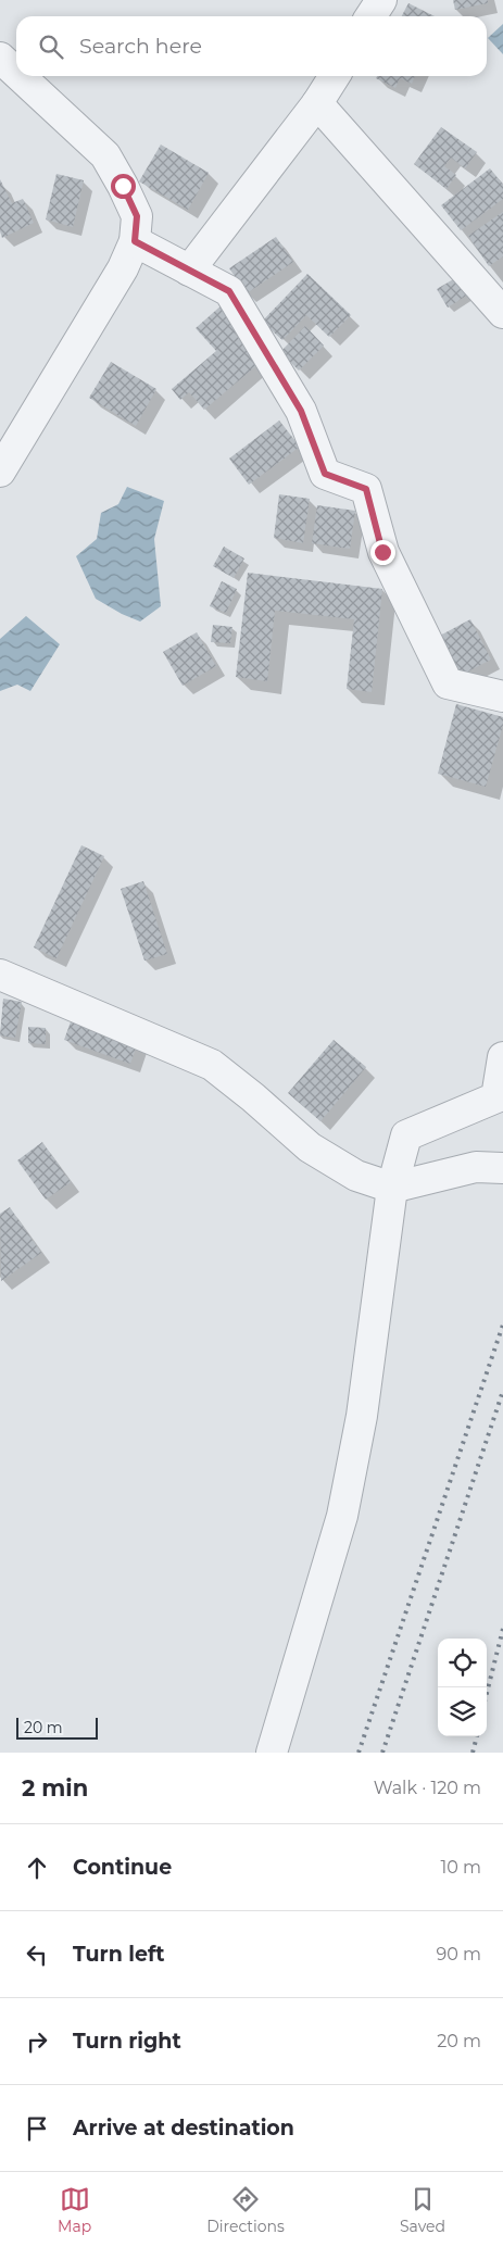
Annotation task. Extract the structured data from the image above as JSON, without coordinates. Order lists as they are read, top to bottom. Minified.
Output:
{"scale_bar":"20 m","page":{"search":"Search here","scale":"20 m","heading":["2 min","Walk · 120 m"],"list":[["Continue","10 m"],["Turn left","90 m"],["Turn right","20 m"],"Arrive at destination"],"nav":["Map","Directions","Saved"]}}
